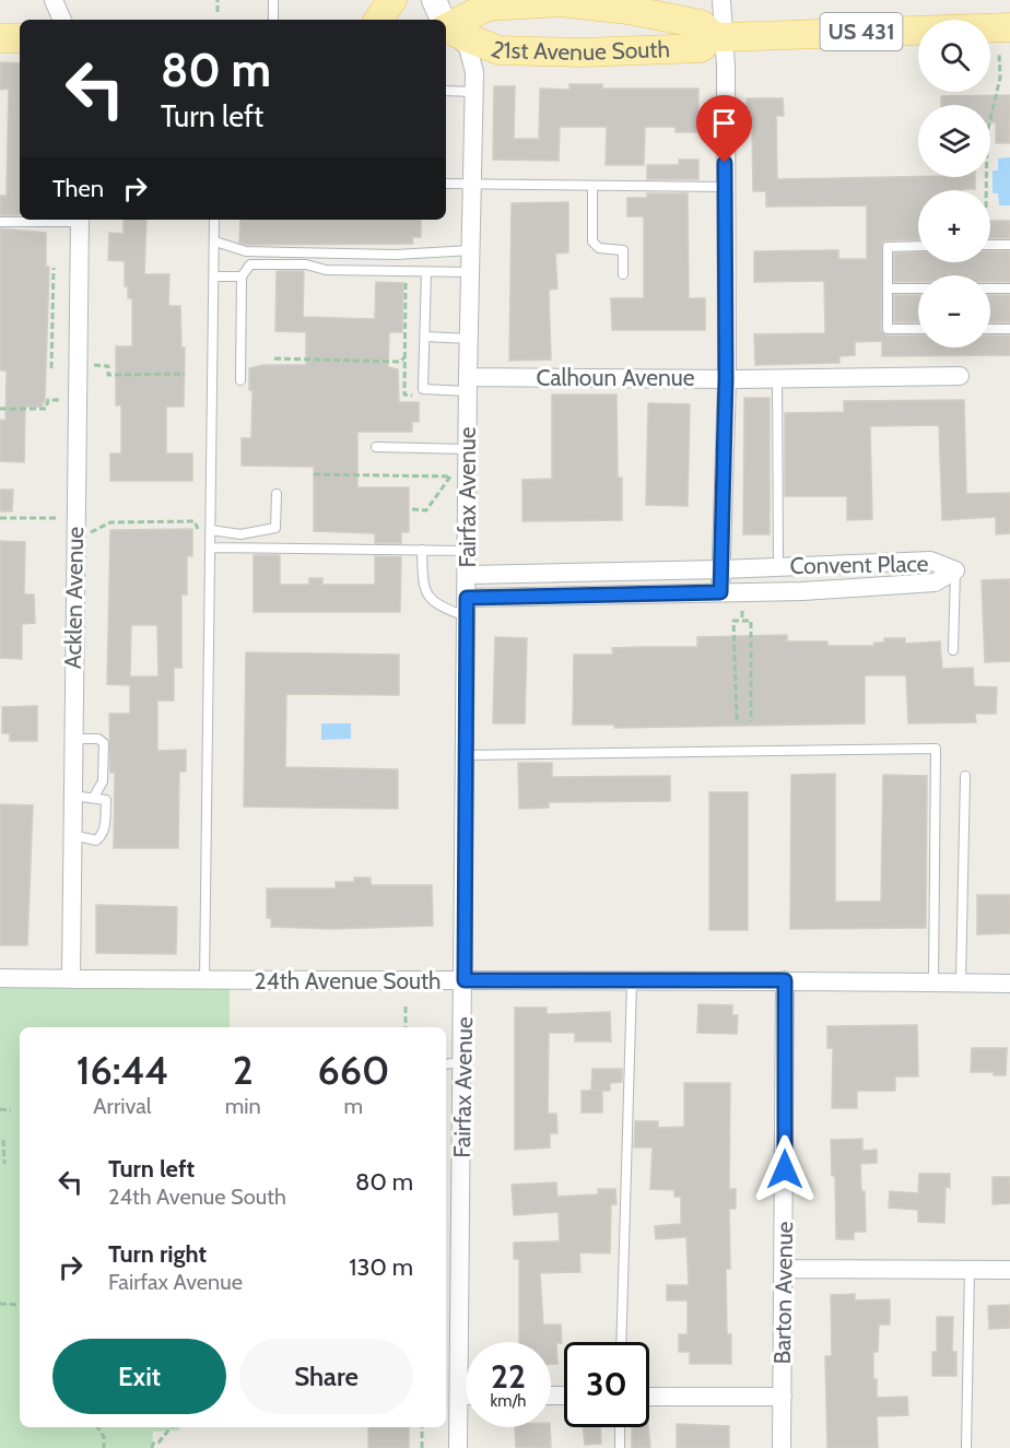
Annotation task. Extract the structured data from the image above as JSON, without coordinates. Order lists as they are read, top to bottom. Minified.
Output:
{"streets":{"main road":["US 431","21st Avenue South"],"street":["Calhoun Avenue","Fairfax Avenue","Convent Place","Acklen Avenue","24th Avenue South","Barton Avenue"]},"crossings":[["Calhoun Avenue","Fairfax Avenue"],["Fairfax Avenue","Convent Place"],["Fairfax Avenue","24th Avenue South"],["Acklen Avenue","24th Avenue South"],["24th Avenue South","Barton Avenue"]],"page":{"map_buttons":["+","−"],"turn":["80 m","Turn left"],"then":"Then","eta":["16:44","Arrival","2","min","660","m"],"list":[{"name":"Turn left","note":"24th Avenue South","value":"80 m"},{"name":"Turn right","note":"Fairfax Avenue","value":"130 m"}],"buttons":["Exit","Share"],"speed":"22 km/h","limit":"30"}}
